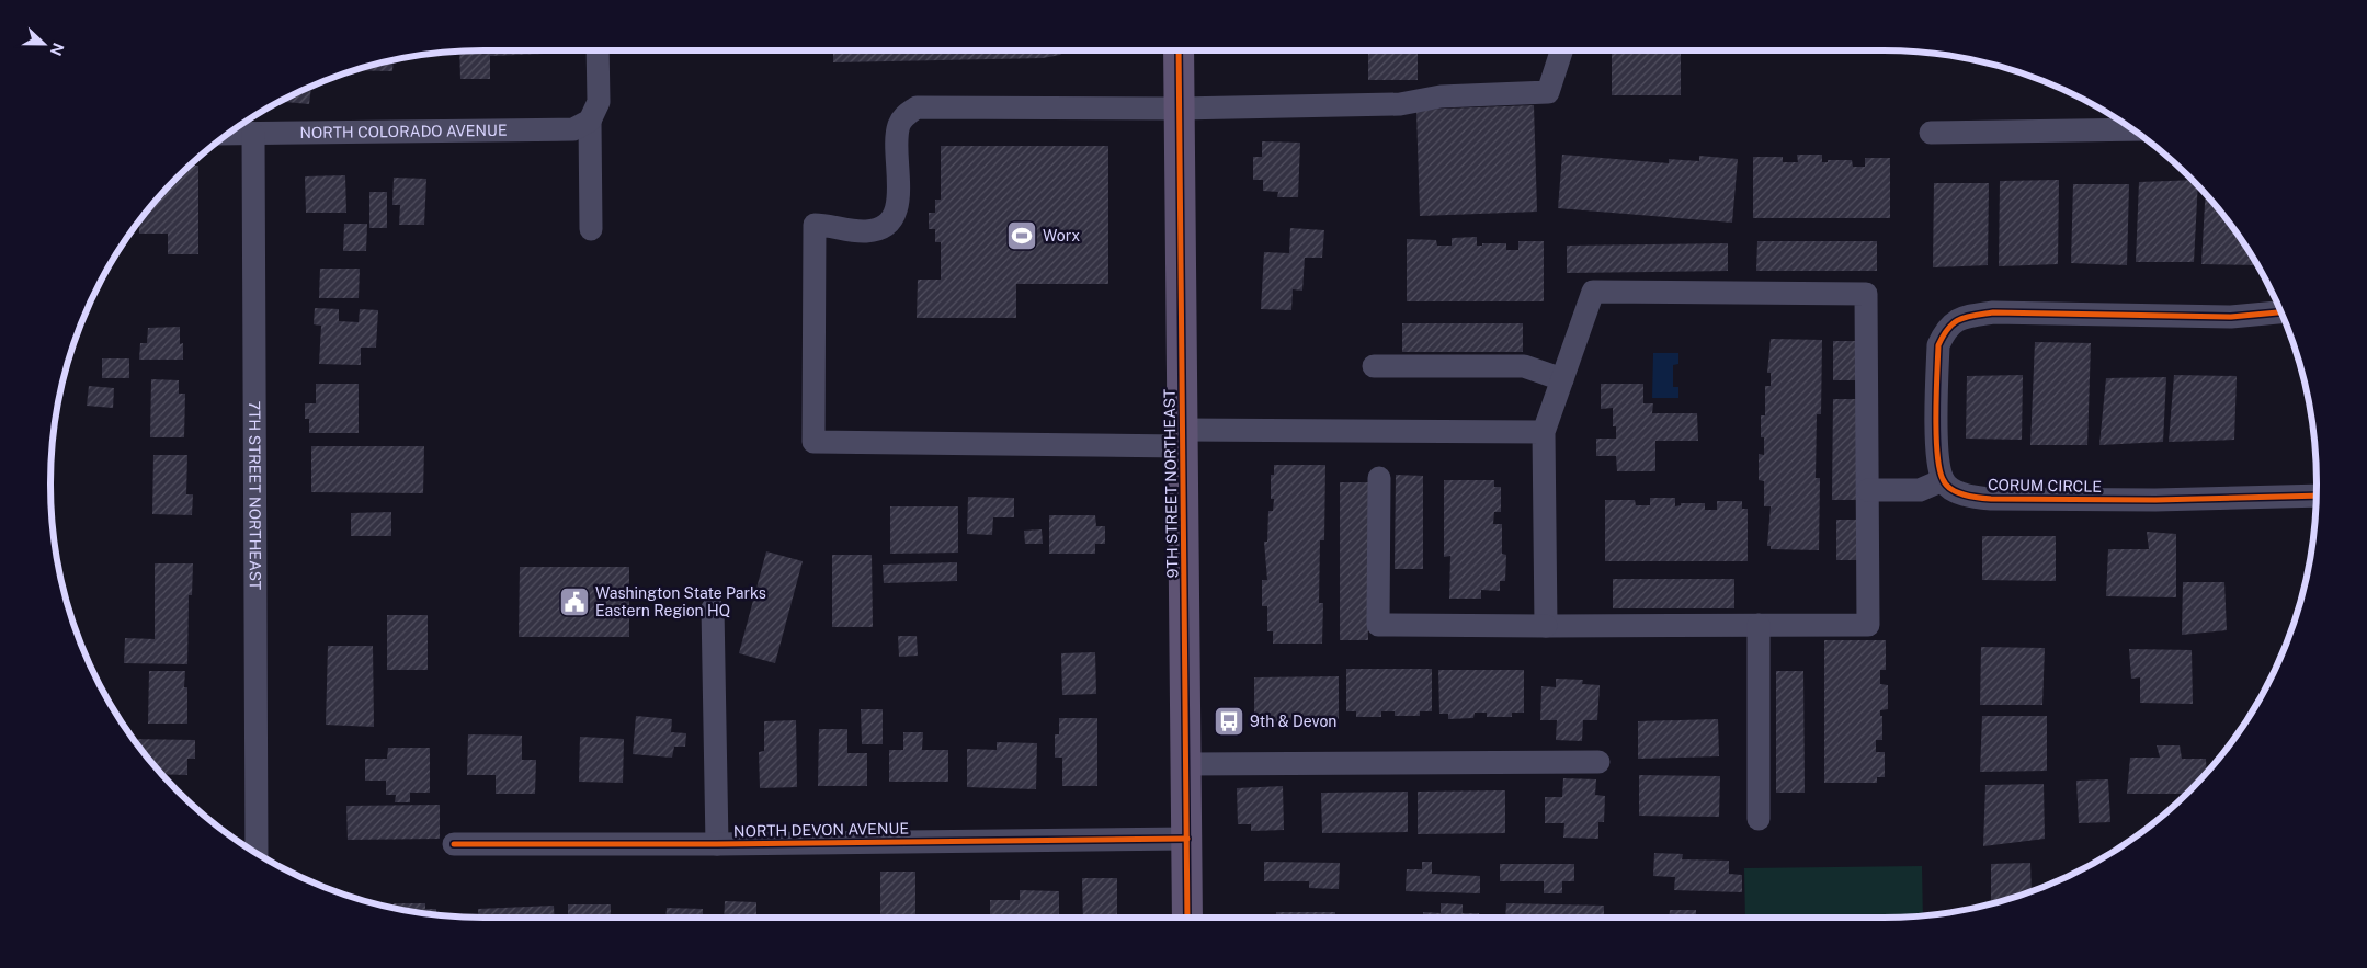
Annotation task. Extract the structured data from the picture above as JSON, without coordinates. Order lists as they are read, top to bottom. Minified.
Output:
{"streets":{"main road":["9TH STREET NORTHEAST"],"street":["NORTH COLORADO AVENUE","CORUM CIRCLE","7TH STREET NORTHEAST","NORTH DEVON AVENUE"]},"crossings":[["NORTH COLORADO AVENUE","7TH STREET NORTHEAST"],["9TH STREET NORTHEAST","NORTH DEVON AVENUE"]],"places":{"sports":["Worx"],"public building":["Washington State Parks Eastern Region HQ"],"bus stop":["9th & Devon"]},"north":"right"}
